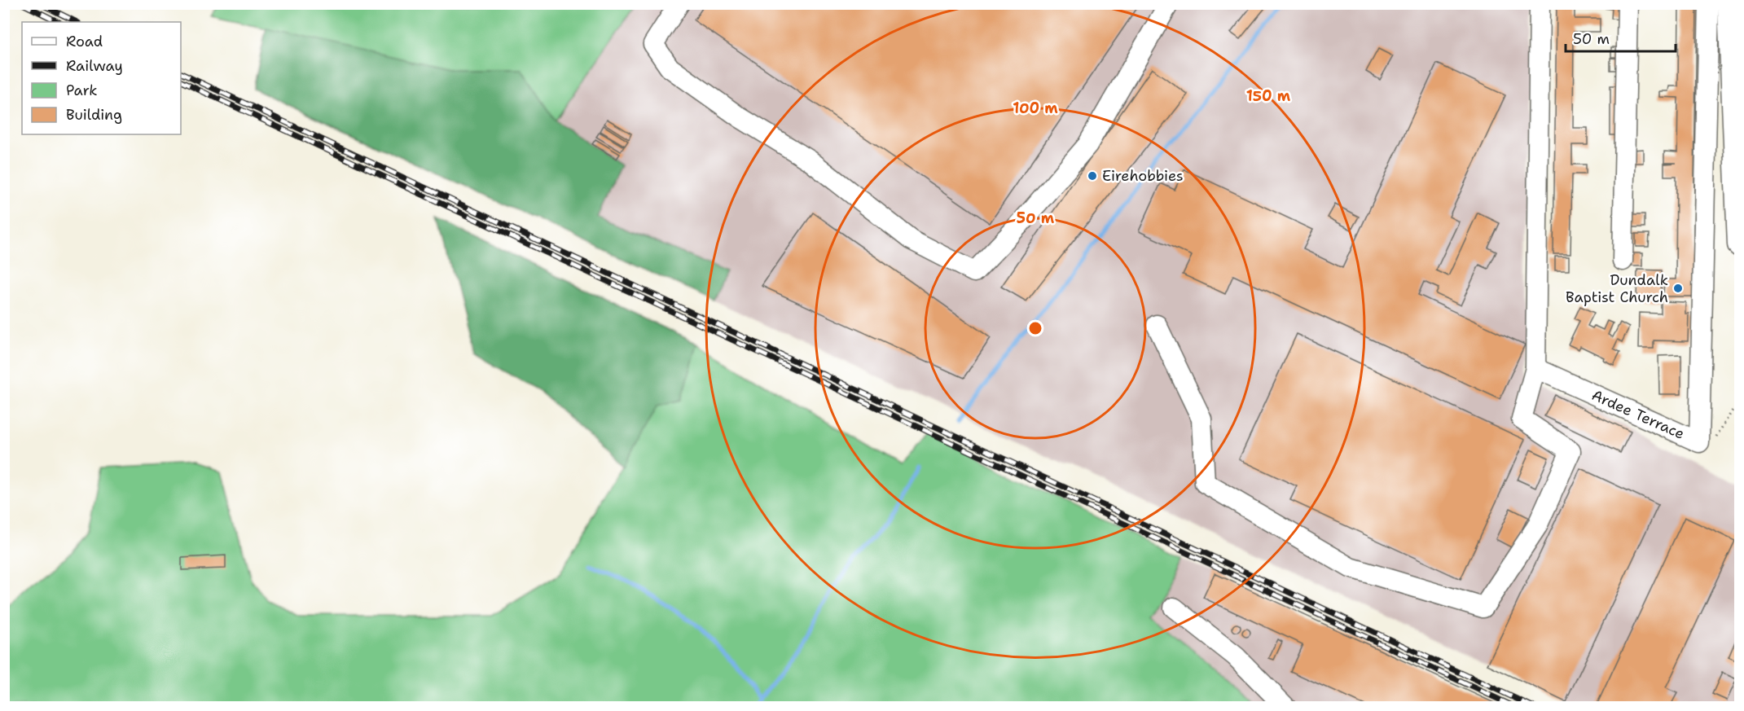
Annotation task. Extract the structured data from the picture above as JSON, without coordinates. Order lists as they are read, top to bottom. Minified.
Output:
{"streets":{"street":["Ardee Terrace"]},"places":["Eirehobbies","Dundalk Baptist Church"],"legend":["Road","Railway","Park","Building"],"scale_bar":"50 m","rings":["150 m","100 m","50 m"]}
